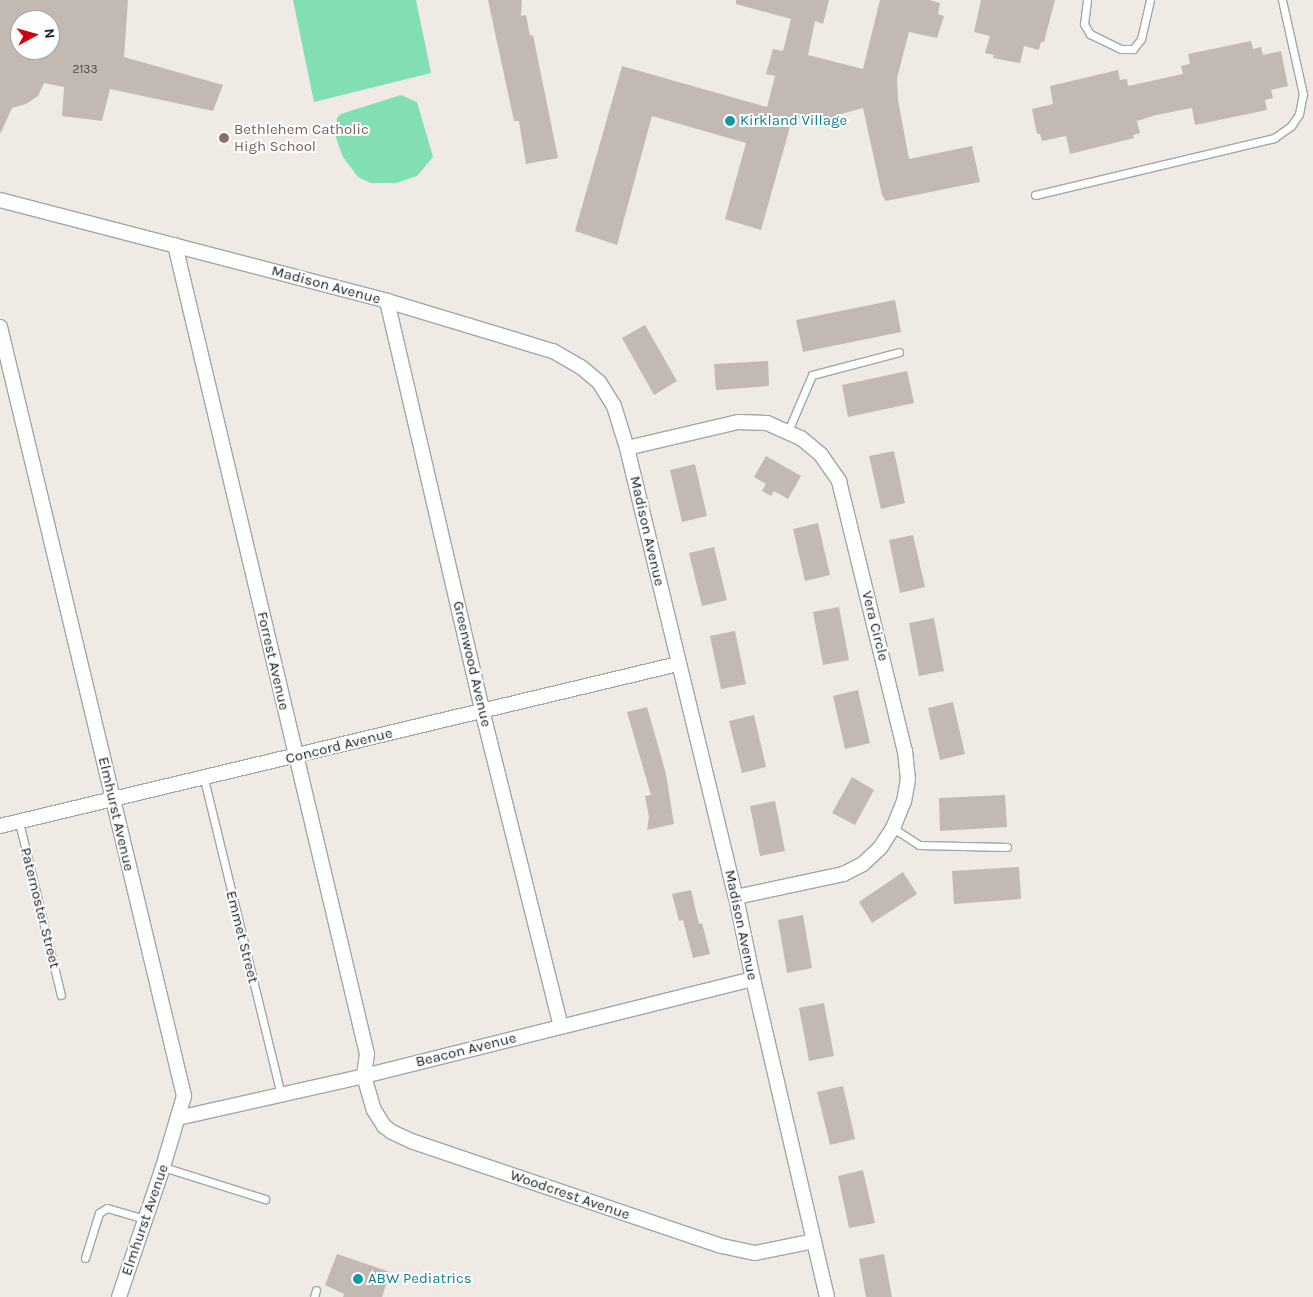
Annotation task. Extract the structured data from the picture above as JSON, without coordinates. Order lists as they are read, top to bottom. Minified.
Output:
{"streets":{"street":["Madison Avenue","Vera Circle","Forrest Avenue","Greenwood Avenue","Concord Avenue","Elmhurst Avenue","Beacon Avenue","Woodcrest Avenue"],"lane":["Paternoster Street","Emmet Street"]},"crossings":[["Madison Avenue","Vera Circle"],["Madison Avenue","Forrest Avenue"],["Madison Avenue","Greenwood Avenue"],["Madison Avenue","Concord Avenue"],["Madison Avenue","Beacon Avenue"],["Madison Avenue","Woodcrest Avenue"],["Forrest Avenue","Concord Avenue"],["Forrest Avenue","Beacon Avenue"],["Forrest Avenue","Woodcrest Avenue"],["Greenwood Avenue","Concord Avenue"],["Greenwood Avenue","Beacon Avenue"],["Concord Avenue","Elmhurst Avenue"],["Concord Avenue","Paternoster Street"],["Concord Avenue","Emmet Street"],["Elmhurst Avenue","Beacon Avenue"],["Emmet Street","Beacon Avenue"],["Beacon Avenue","Woodcrest Avenue"]],"places":["Kirkland Village","Bethlehem Catholic High School","ABW Pediatrics"],"house_numbers":["2133"],"north":"right"}
